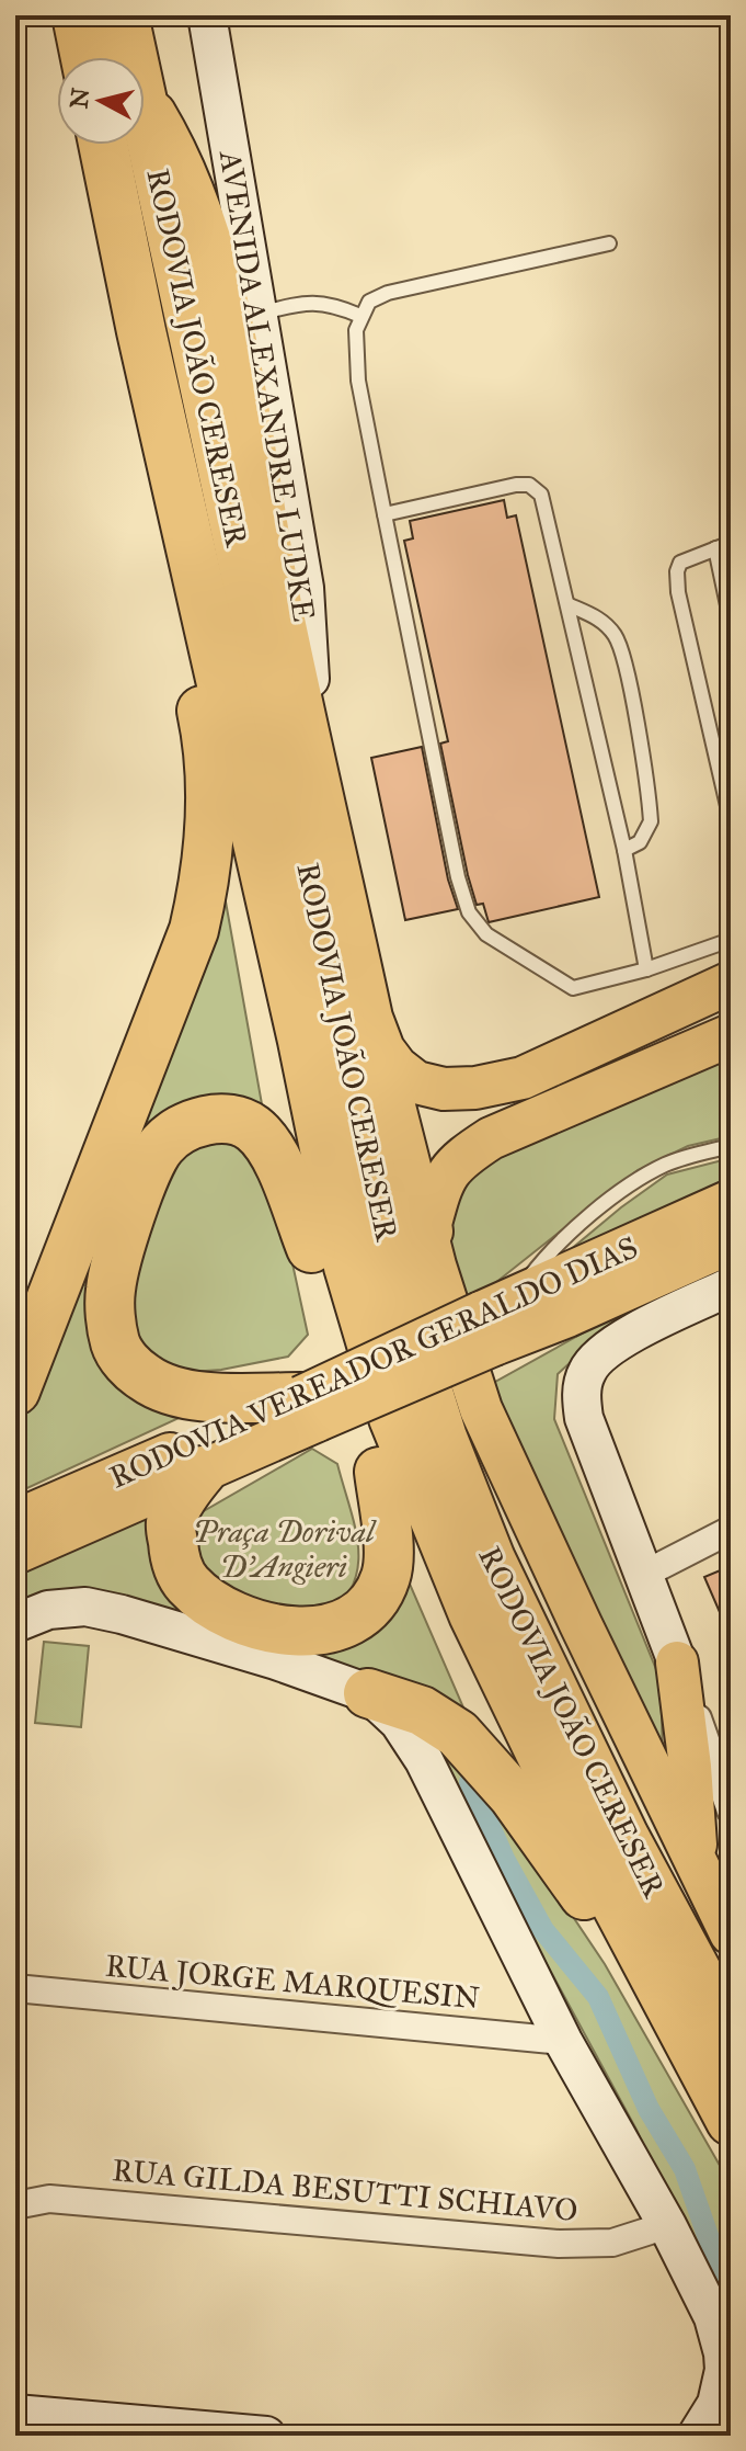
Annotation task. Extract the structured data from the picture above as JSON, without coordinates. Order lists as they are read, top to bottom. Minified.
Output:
{"streets":{"highway":["RODOVIA JOÃO CERESER"],"main road":["RODOVIA VEREADOR GERALDO DIAS"],"street":["AVENIDA ALEXANDRE LUDKE","RUA JORGE MARQUESIN","RUA GILDA BESUTTI SCHIAVO"]},"parks":["Praça Dorival D'Angieri"],"north":"left"}
